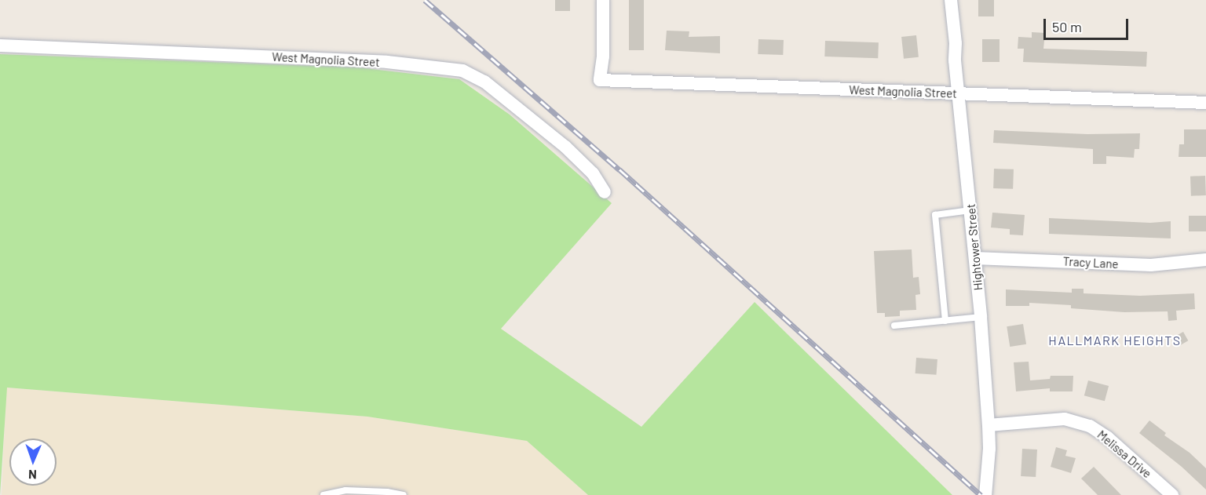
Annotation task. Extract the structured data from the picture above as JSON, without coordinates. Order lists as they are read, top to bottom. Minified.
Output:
{"streets":{"street":["West Magnolia Street","Hightower Street","Tracy Lane","Melissa Drive"]},"crossings":[["West Magnolia Street","Hightower Street"],["Hightower Street","Tracy Lane"],["Hightower Street","Melissa Drive"]],"districts":["HALLMARK HEIGHTS"],"scale_bar":"50 m","north":"bottom"}
